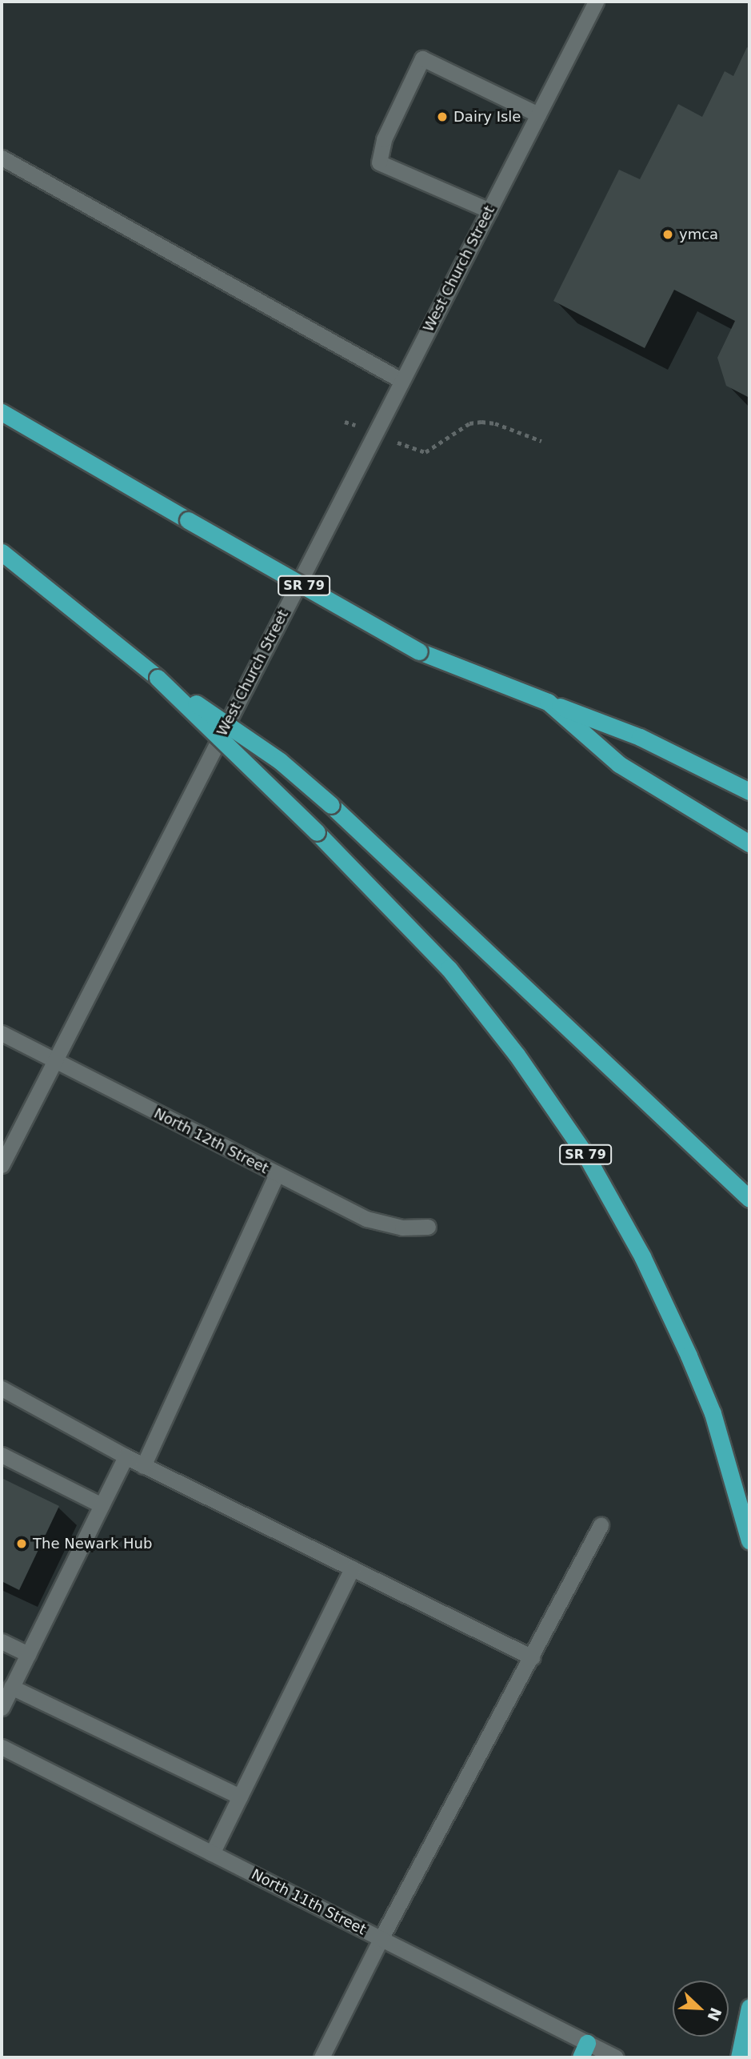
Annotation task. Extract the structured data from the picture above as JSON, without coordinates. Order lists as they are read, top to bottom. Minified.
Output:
{"streets":{"highway":["SR 79"],"street":["West Church Street","North 12th Street","North 11th Street"]},"crossings":[["West Church Street","North 12th Street"]],"places":["Dairy Isle","ymca","The Newark Hub"],"north":"bottom right"}
